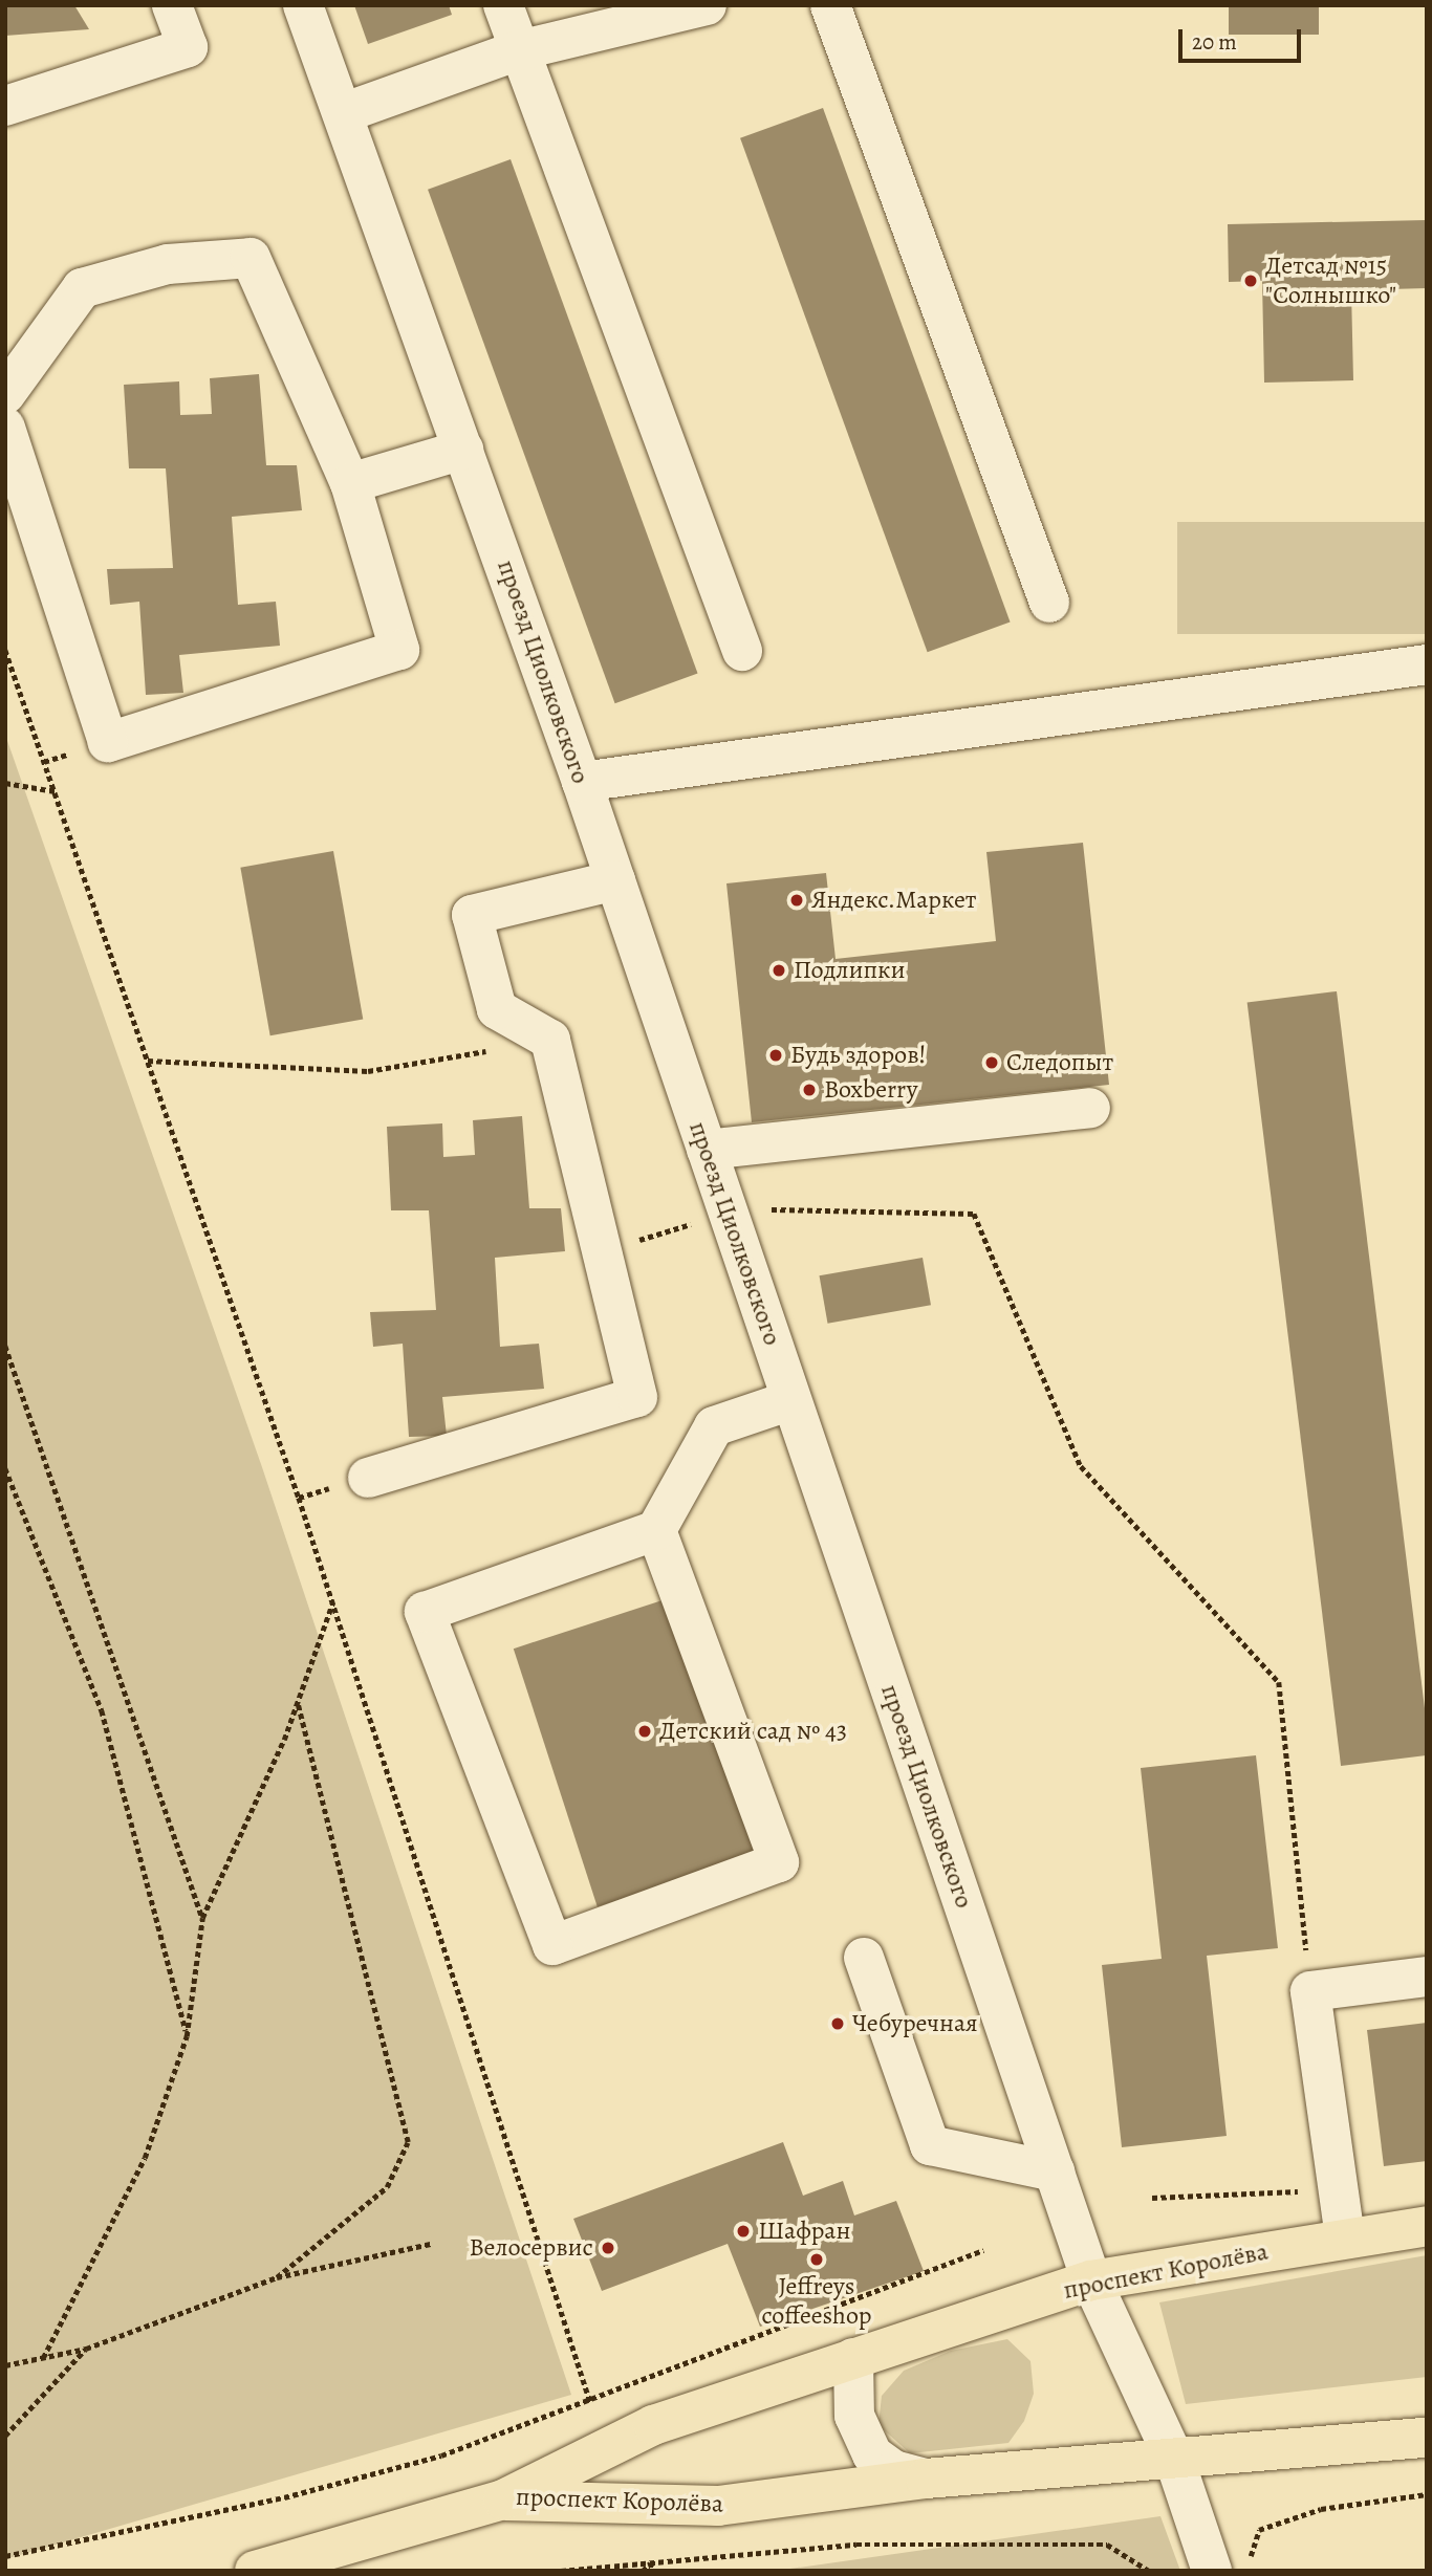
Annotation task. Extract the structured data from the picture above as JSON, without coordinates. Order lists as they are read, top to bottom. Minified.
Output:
{"streets":{"main road":["проспект Королёва"],"street":["проезд Циолковского"]},"crossings":[["проезд Циолковского","проспект Королёва"]],"places":["Детсад №15 \"Солнышко\"","Яндекс.Маркет","Подлипки","Будь здоров!","Следопыт","Boxberry","Детский сад № 43","Чебуречная","Шафран","Велосервис","Jeffreys coffeeshop"],"scale_bar":"20 m"}
